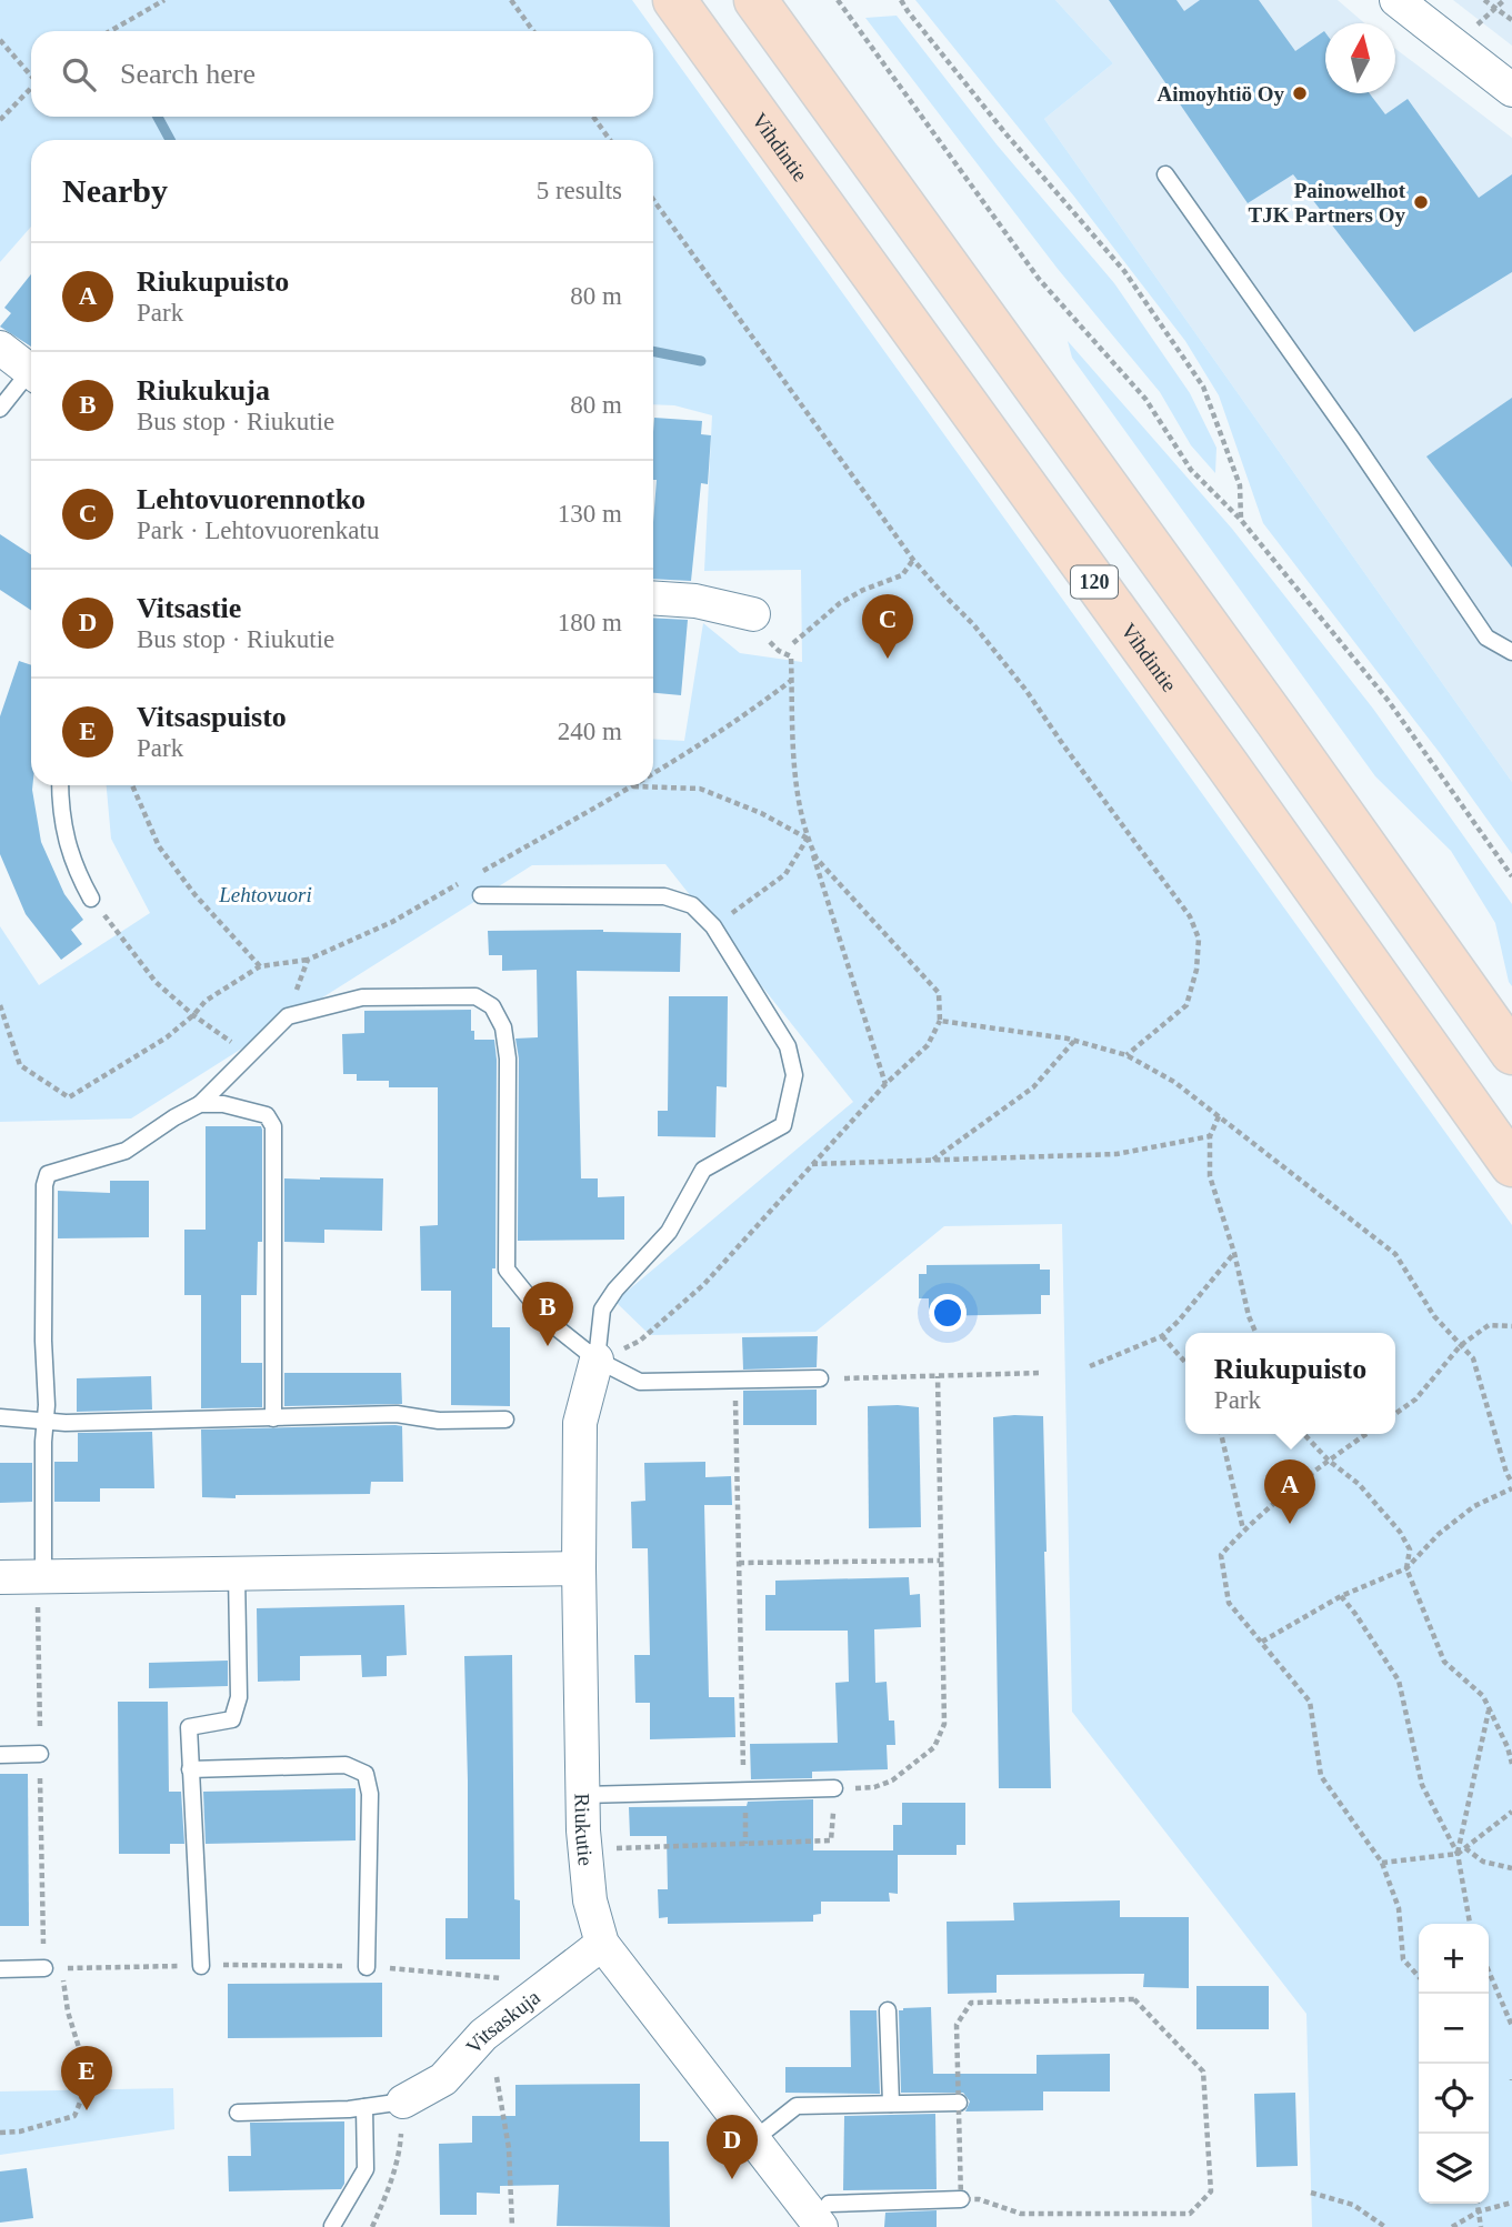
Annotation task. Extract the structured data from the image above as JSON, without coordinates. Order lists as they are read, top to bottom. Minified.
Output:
{"streets":{"main road":["Vihdintie","120"],"street":["Riukutie","Vitsaskuja"]},"crossings":[["Riukutie","Vitsaskuja"]],"parks":["Lehtovuori"],"places":["Aimoyhtiö Oy","Painowelhot TJK Partners Oy"],"north":"top","page":{"search":"Search here","heading":["Nearby","5 results"],"list":[{"mark":"A","name":"Riukupuisto","note":"Park","value":"80 m"},{"mark":"B","name":"Riukukuja","note":"Bus stop · Riukutie","value":"80 m"},{"mark":"C","name":"Lehtovuorennotko","note":"Park · Lehtovuorenkatu","value":"130 m"},{"mark":"D","name":"Vitsastie","note":"Bus stop · Riukutie","value":"180 m"},{"mark":"E","name":"Vitsaspuisto","note":"Park","value":"240 m"}],"pins":["C","B","A","E","D"],"popup":["Riukupuisto","Park"],"map_buttons":["+","−"]}}
